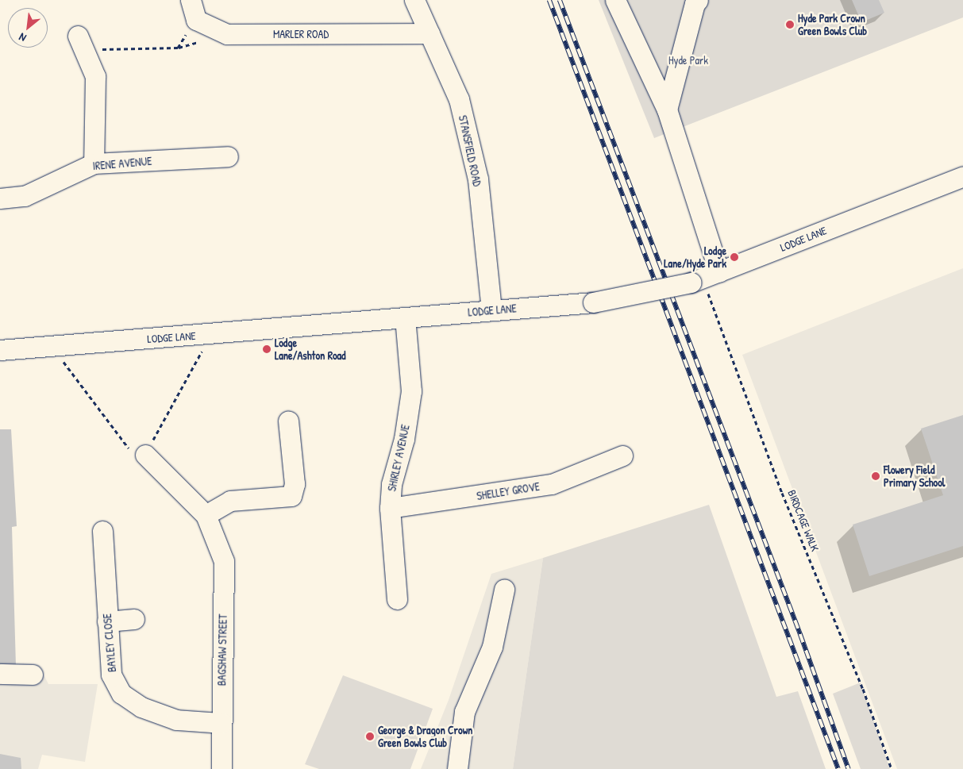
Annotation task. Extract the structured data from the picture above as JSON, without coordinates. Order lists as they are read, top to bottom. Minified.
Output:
{"streets":{"street":["MARLER ROAD","STANSFIELD ROAD","IRENE AVENUE","LODGE LANE","SHIRLEY AVENUE","SHELLEY GROVE","BAYLEY CLOSE","BAGSHAW STREET"],"path":["BIRDCAGE WALK"]},"crossings":[["MARLER ROAD","STANSFIELD ROAD"],["STANSFIELD ROAD","LODGE LANE"],["LODGE LANE","SHIRLEY AVENUE"],["LODGE LANE","BIRDCAGE WALK"],["SHIRLEY AVENUE","SHELLEY GROVE"],["BAYLEY CLOSE","BAGSHAW STREET"]],"parks":["Hyde Park"],"places":["Hyde Park Crown Green Bowls Club","Lodge Lane/Hyde Park","Lodge Lane/Ashton Road","Flowery Field Primary School","George & Dragon Crown Green Bowls Club"],"north":"bottom left"}
